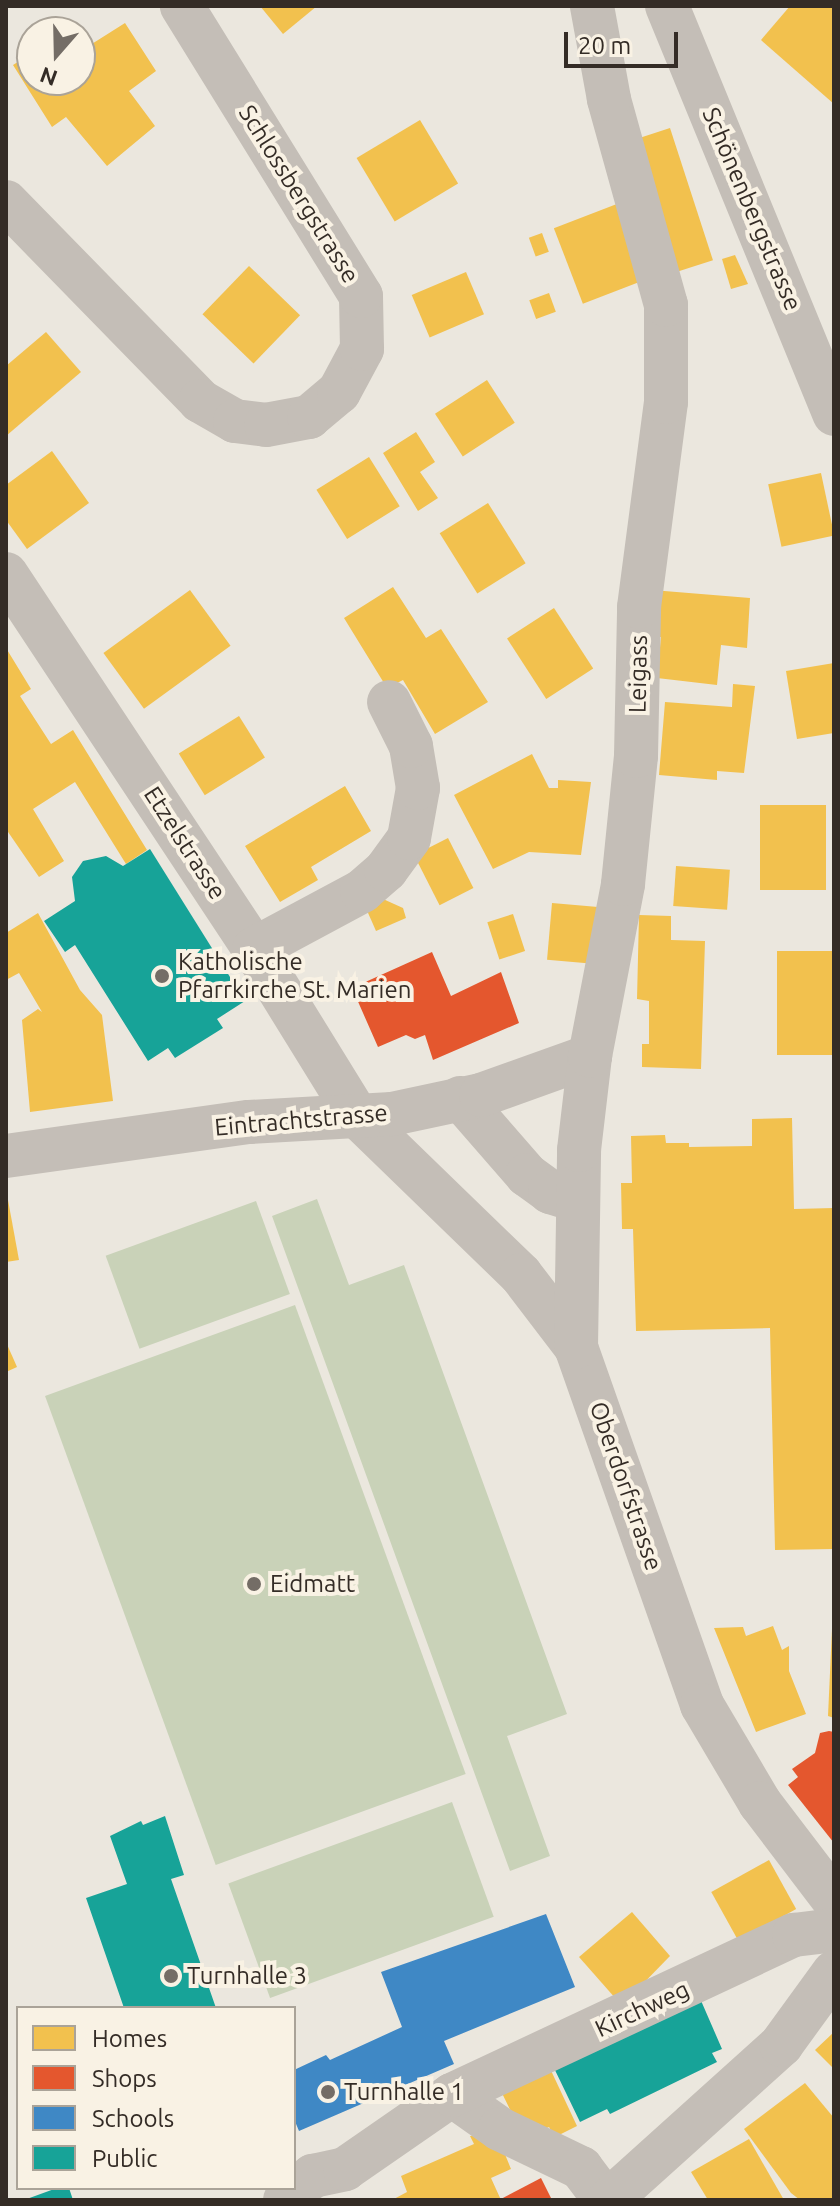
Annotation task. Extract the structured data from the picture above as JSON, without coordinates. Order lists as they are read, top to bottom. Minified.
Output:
{"streets":{"street":["Schlossbergstrasse","Schönenbergstrasse","Leigass","Etzelstrasse","Eintrachtstrasse","Oberdorfstrasse","Kirchweg"]},"crossings":[["Leigass","Eintrachtstrasse"],["Leigass","Oberdorfstrasse"],["Etzelstrasse","Eintrachtstrasse"],["Etzelstrasse","Oberdorfstrasse"],["Eintrachtstrasse","Oberdorfstrasse"]],"places":["Katholische Pfarrkirche St. Marien","Eidmatt","Turnhalle 3","Turnhalle 1"],"legend":["Homes","Shops","Schools","Public"],"scale_bar":"20 m","north":"bottom"}
